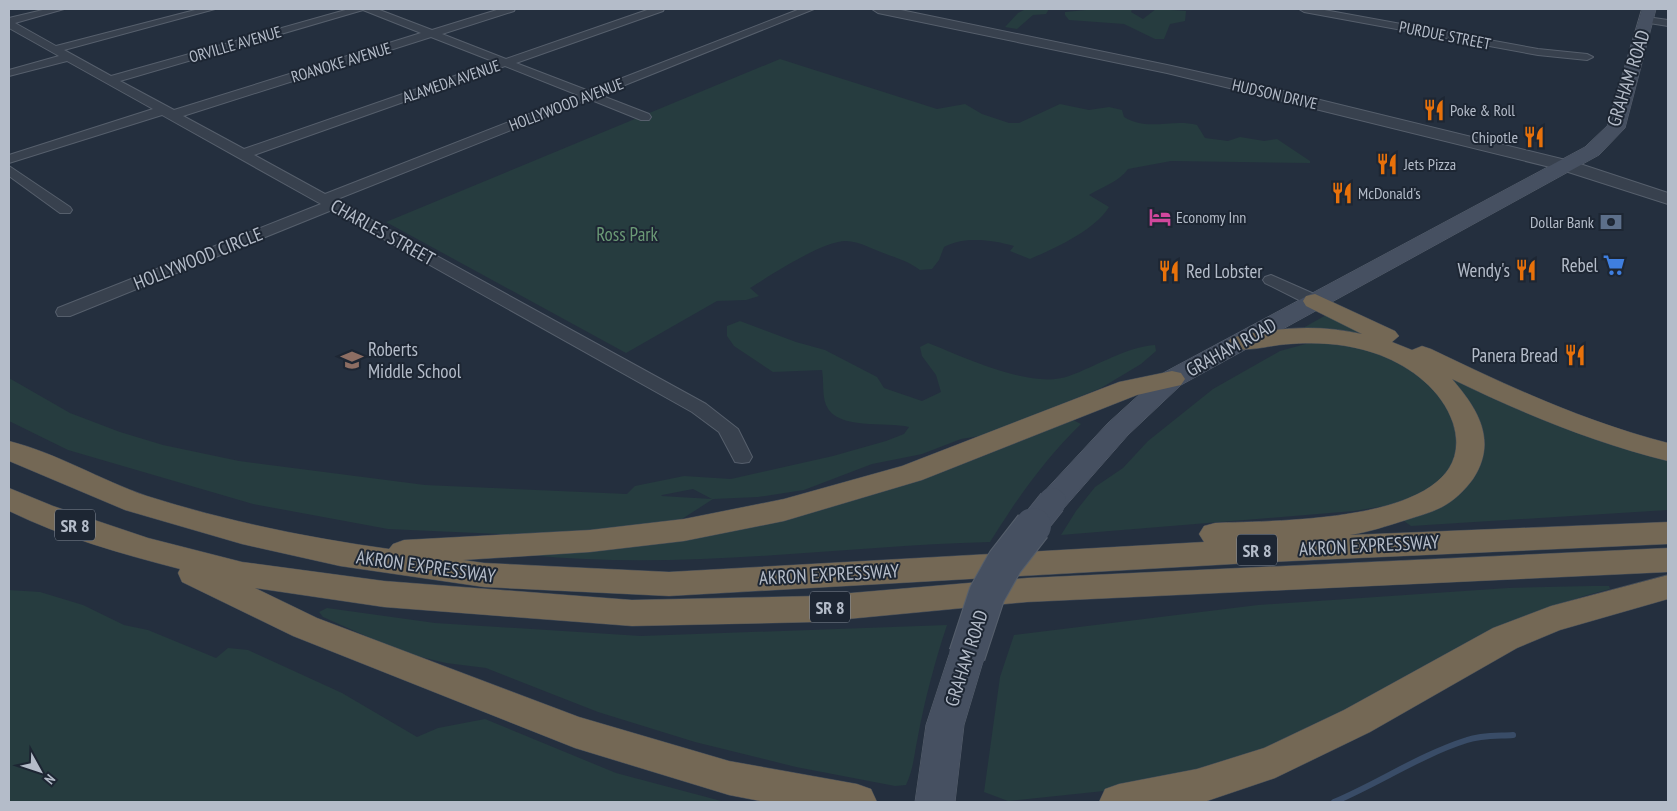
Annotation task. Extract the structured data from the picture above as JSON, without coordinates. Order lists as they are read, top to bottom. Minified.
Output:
{"streets":{"highway":["SR 8","AKRON EXPRESSWAY"],"main road":["GRAHAM ROAD"],"street":["PURDUE STREET","ORVILLE AVENUE","ROANOKE AVENUE","ALAMEDA AVENUE","HUDSON DRIVE","HOLLYWOOD AVENUE","CHARLES STREET","HOLLYWOOD CIRCLE"]},"crossings":[["ORVILLE AVENUE","CHARLES STREET"],["ROANOKE AVENUE","CHARLES STREET"],["GRAHAM ROAD","HUDSON DRIVE"],["ALAMEDA AVENUE","CHARLES STREET"],["HOLLYWOOD AVENUE","CHARLES STREET"],["HOLLYWOOD AVENUE","HOLLYWOOD CIRCLE"],["CHARLES STREET","HOLLYWOOD CIRCLE"]],"parks":["Ross Park"],"places":{"restaurant":["Poke & Roll","Chipotle","Jets Pizza","McDonald's","Wendy's","Red Lobster","Panera Bread"],"hotel":["Economy Inn"],"bank":["Dollar Bank"],"supermarket":["Rebel"],"school or university":["Roberts Middle School"]},"north":"bottom right"}
